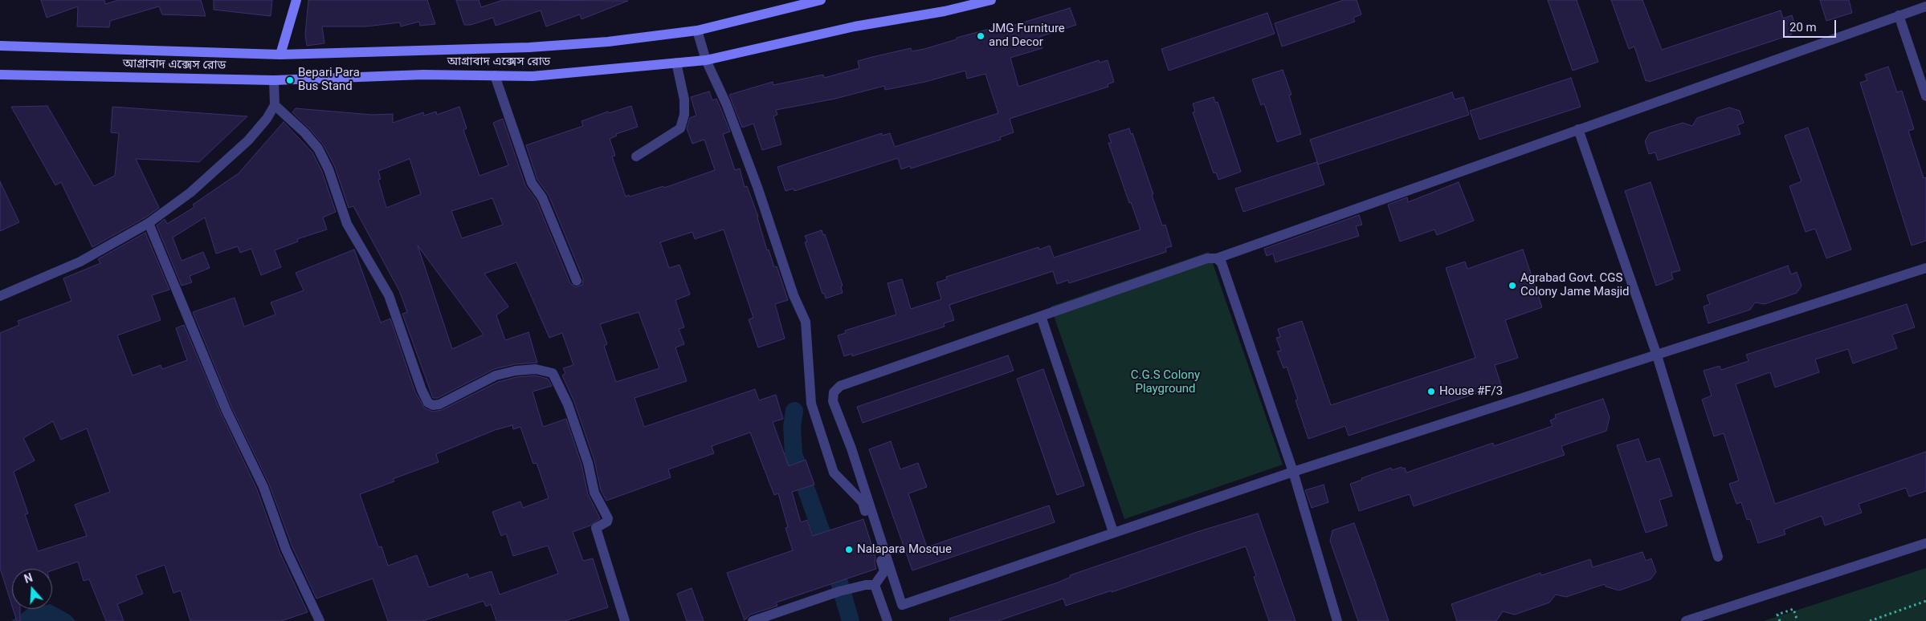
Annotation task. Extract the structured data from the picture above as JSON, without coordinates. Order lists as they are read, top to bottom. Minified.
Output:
{"streets":{"main road":["আগ্রাবাদ এক্সেস রোড"]},"parks":["C.G.S Colony Playground"],"places":["JMG Furniture and Decor","Bepari Para Bus Stand","Agrabad Govt. CGS Colony Jame Masjid","House #F/3","Nalapara Mosque"],"scale_bar":"20 m","north":"top"}
